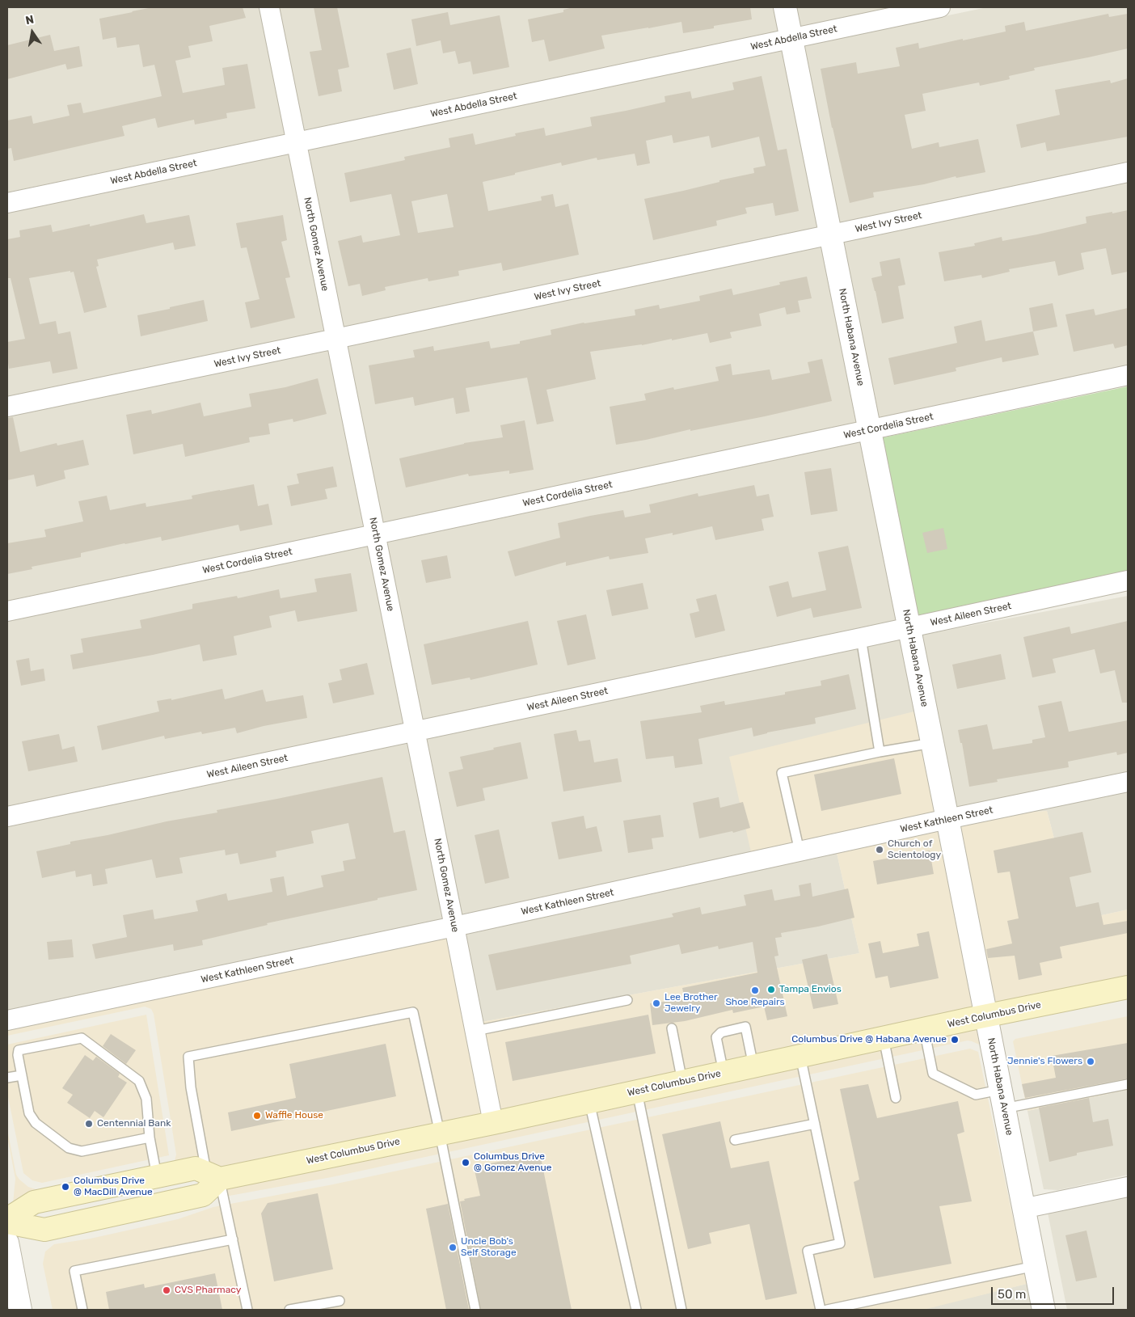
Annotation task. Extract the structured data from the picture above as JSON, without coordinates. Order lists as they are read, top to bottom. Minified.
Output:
{"streets":{"main road":["West Columbus Drive"],"street":["West Abdella Street","West Ivy Street","North Gomez Avenue","North Habana Avenue","West Cordelia Street","West Aileen Street","West Kathleen Street"]},"crossings":[["West Abdella Street","North Gomez Avenue"],["West Abdella Street","North Habana Avenue"],["West Ivy Street","North Gomez Avenue"],["West Ivy Street","North Habana Avenue"],["North Gomez Avenue","West Cordelia Street"],["North Gomez Avenue","West Aileen Street"],["North Gomez Avenue","West Kathleen Street"],["North Gomez Avenue","West Columbus Drive"],["North Habana Avenue","West Cordelia Street"],["North Habana Avenue","West Aileen Street"],["North Habana Avenue","West Kathleen Street"],["North Habana Avenue","West Columbus Drive"]],"places":["Church of Scientology","Tampa Envios","Shoe Repairs","Lee Brother Jewelry","Columbus Drive @ Habana Avenue","Jennie's Flowers","Waffle House","Centennial Bank","Columbus Drive @ Gomez Avenue","Columbus Drive @ MacDill Avenue","Uncle Bob's Self Storage","CVS Pharmacy"],"scale_bar":"50 m","north":"top"}
